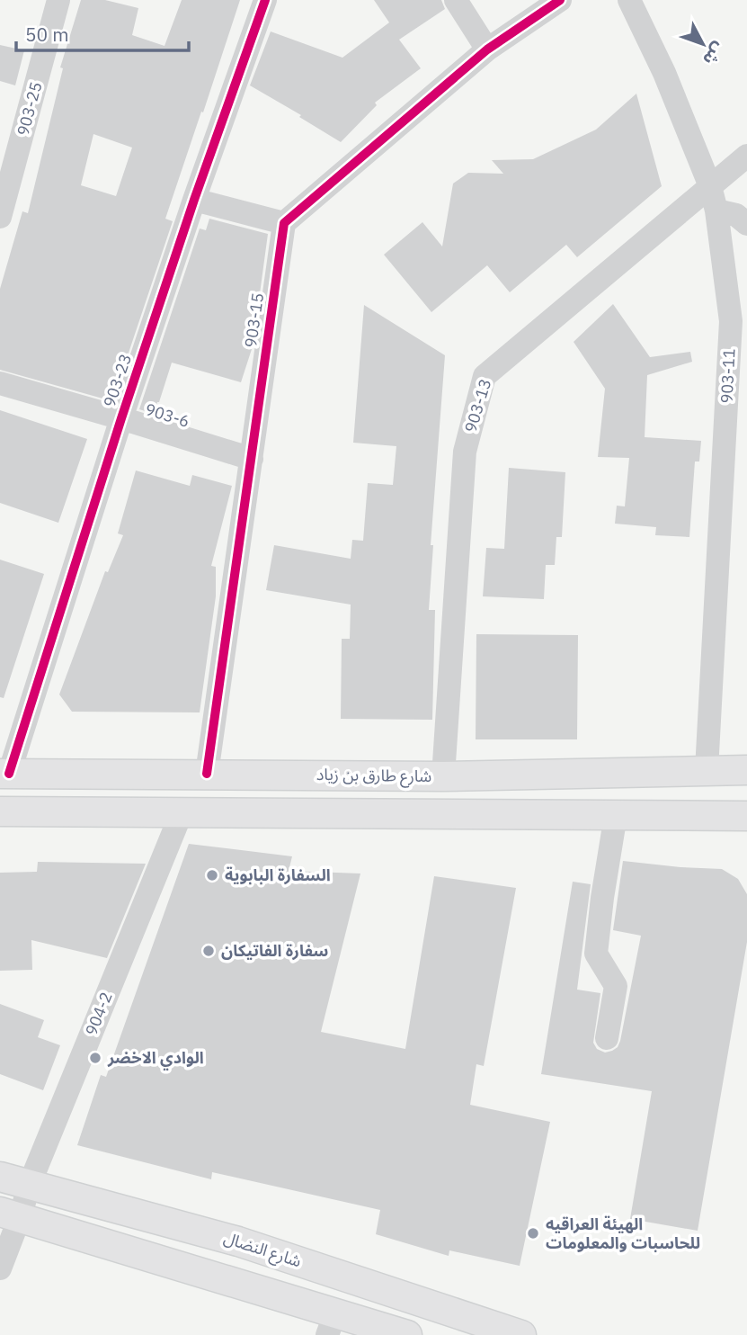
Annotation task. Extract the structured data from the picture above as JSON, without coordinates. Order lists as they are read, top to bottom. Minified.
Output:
{"streets":{"main road":["شارع طارق بن زياد","شارع النضال"],"street":["903-25","903-15","903-11","903-23","903-13","903-6","904-2"]},"crossings":[["903-15","903-6"],["903-15","شارع طارق بن زياد"],["903-11","903-13"],["903-11","شارع طارق بن زياد"],["903-23","903-6"],["903-23","شارع طارق بن زياد"],["903-13","شارع طارق بن زياد"],["904-2","شارع النضال"]],"places":["السفارة البابوية","سفارة الفاتيكان","الوادي الاخضر","الهيئة العراقيه للحاسبات والمعلومات"],"scale_bar":"50 m","north":"bottom right"}
